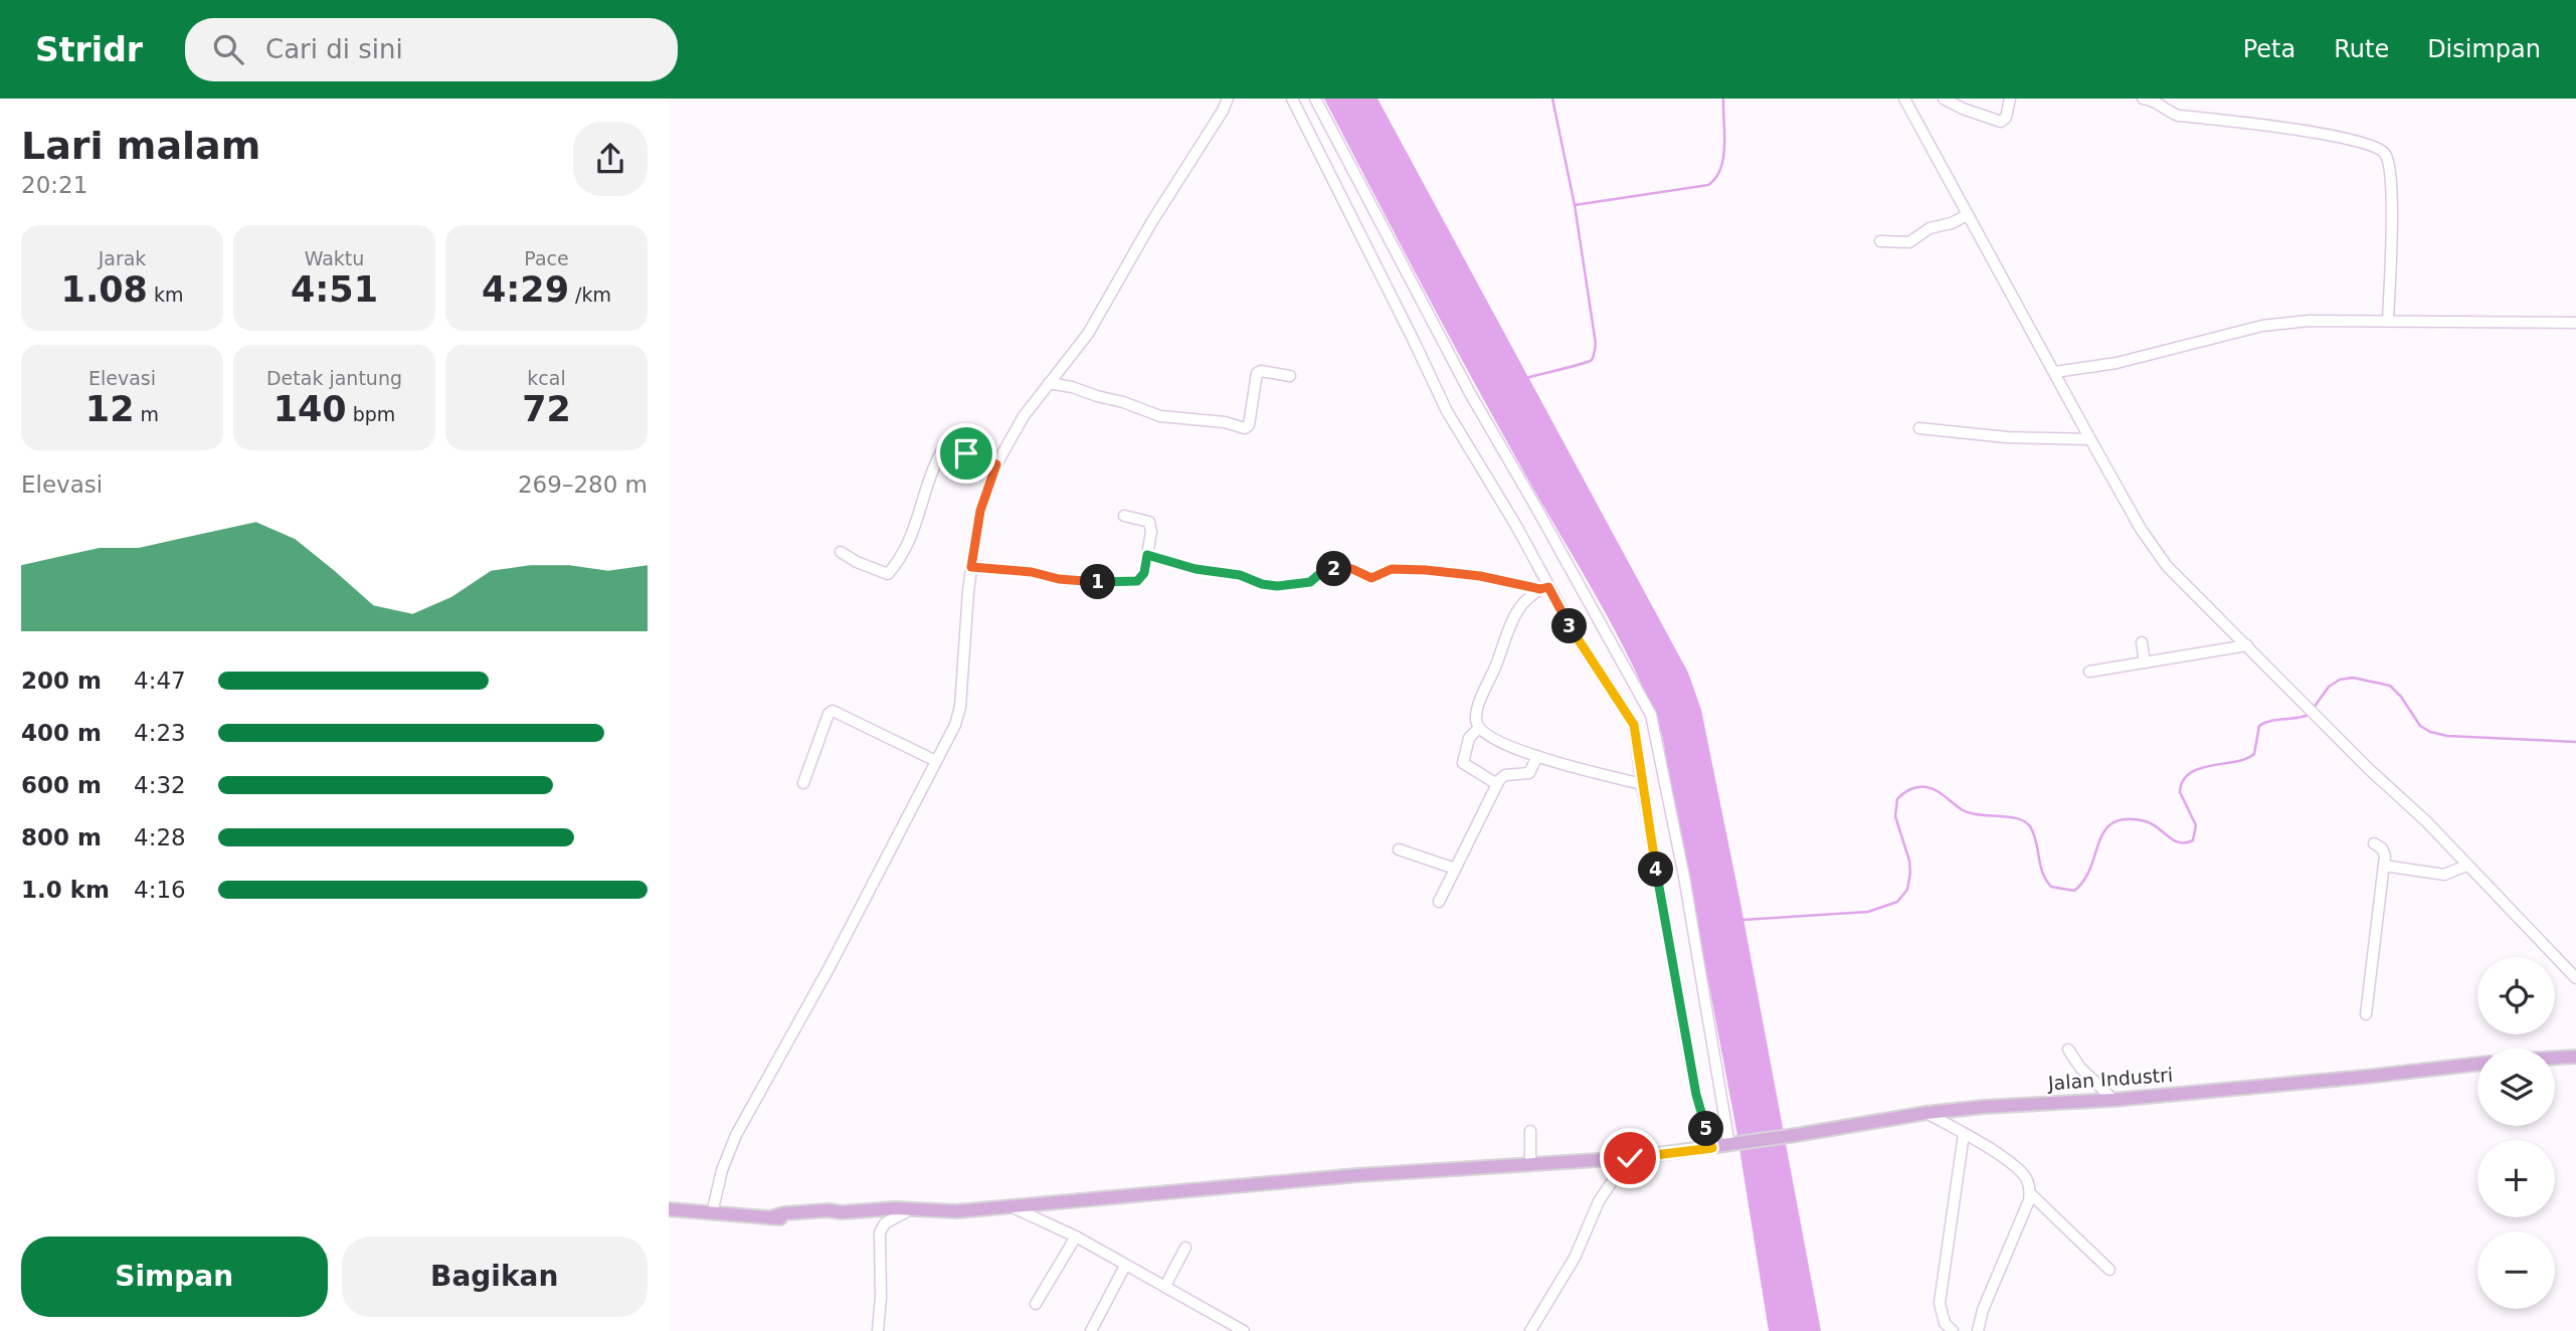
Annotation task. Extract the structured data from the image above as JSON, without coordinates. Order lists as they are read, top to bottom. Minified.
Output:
{"streets":{"main road":["Jalan Industri"]},"page":{"header":"Stridr","search":"Cari di sini","nav":["Peta","Rute","Disimpan"],"heading":["Lari malam","20:21"],"stats":[["Jarak","1.08 km"],["Waktu","4:51"],["Pace","4:29 /km"],["Elevasi","12 m"],["Detak jantung","140 bpm"],["kcal","72"]],"chart":["Elevasi","269–280 m"],"pins":["2","1","3","4","5"],"list":[{"name":"200 m","note":"4:47"},{"name":"400 m","note":"4:23"},{"name":"600 m","note":"4:32"},{"name":"800 m","note":"4:28"},{"name":"1.0 km","note":"4:16"}],"map_buttons":["+","−"],"buttons":["Simpan","Bagikan"]}}
